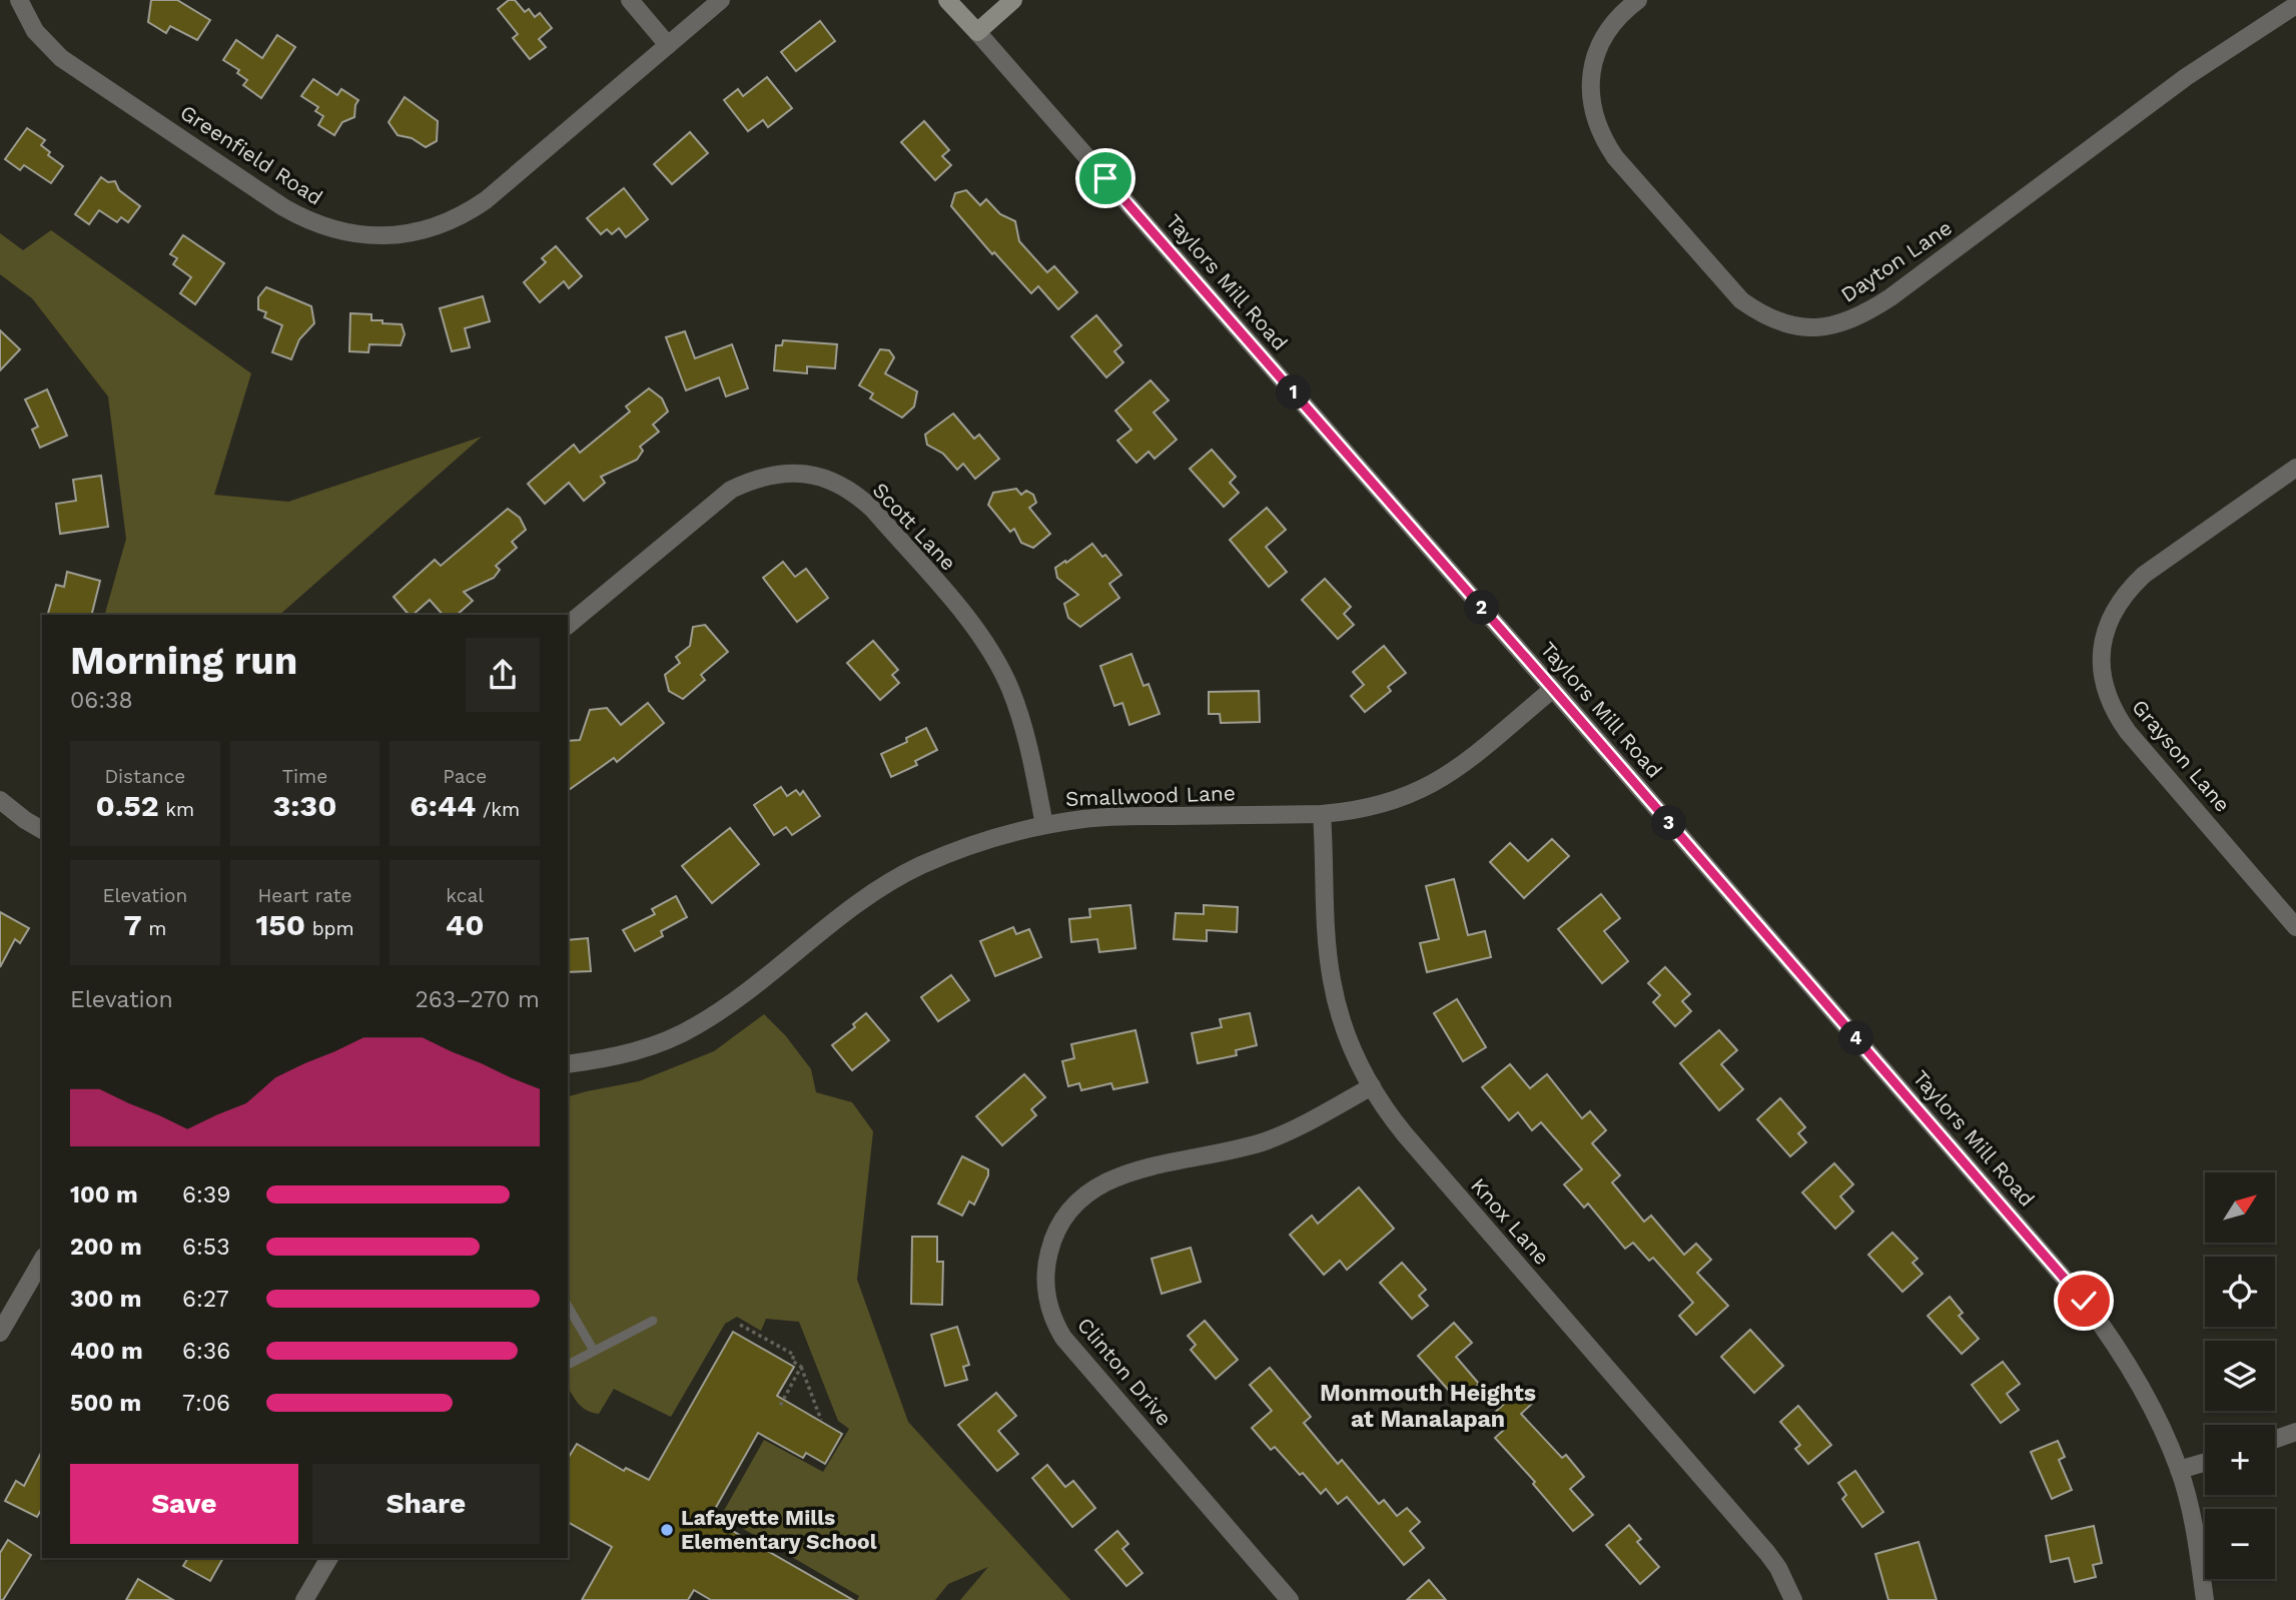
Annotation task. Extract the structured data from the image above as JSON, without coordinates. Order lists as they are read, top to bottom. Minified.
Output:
{"streets":{"street":["Greenfield Road","Dayton Lane","Taylors Mill Road","Scott Lane","Grayson Lane","Smallwood Lane","Knox Lane","Clinton Drive"]},"crossings":[["Taylors Mill Road","Smallwood Lane"],["Scott Lane","Smallwood Lane"],["Smallwood Lane","Knox Lane"],["Knox Lane","Clinton Drive"]],"districts":["Monmouth Heights at Manalapan"],"places":["Lafayette Mills Elementary School"],"north":"top right","page":{"pins":["1","2","3","4"],"heading":["Morning run","06:38"],"stats":[["Distance","0.52 km"],["Time","3:30"],["Pace","6:44 /km"],["Elevation","7 m"],["Heart rate","150 bpm"],["kcal","40"]],"chart":["Elevation","263–270 m"],"list":[{"name":"100 m","note":"6:39"},{"name":"200 m","note":"6:53"},{"name":"300 m","note":"6:27"},{"name":"400 m","note":"6:36"},{"name":"500 m","note":"7:06"}],"map_buttons":["+","−"],"buttons":["Save","Share"]}}
